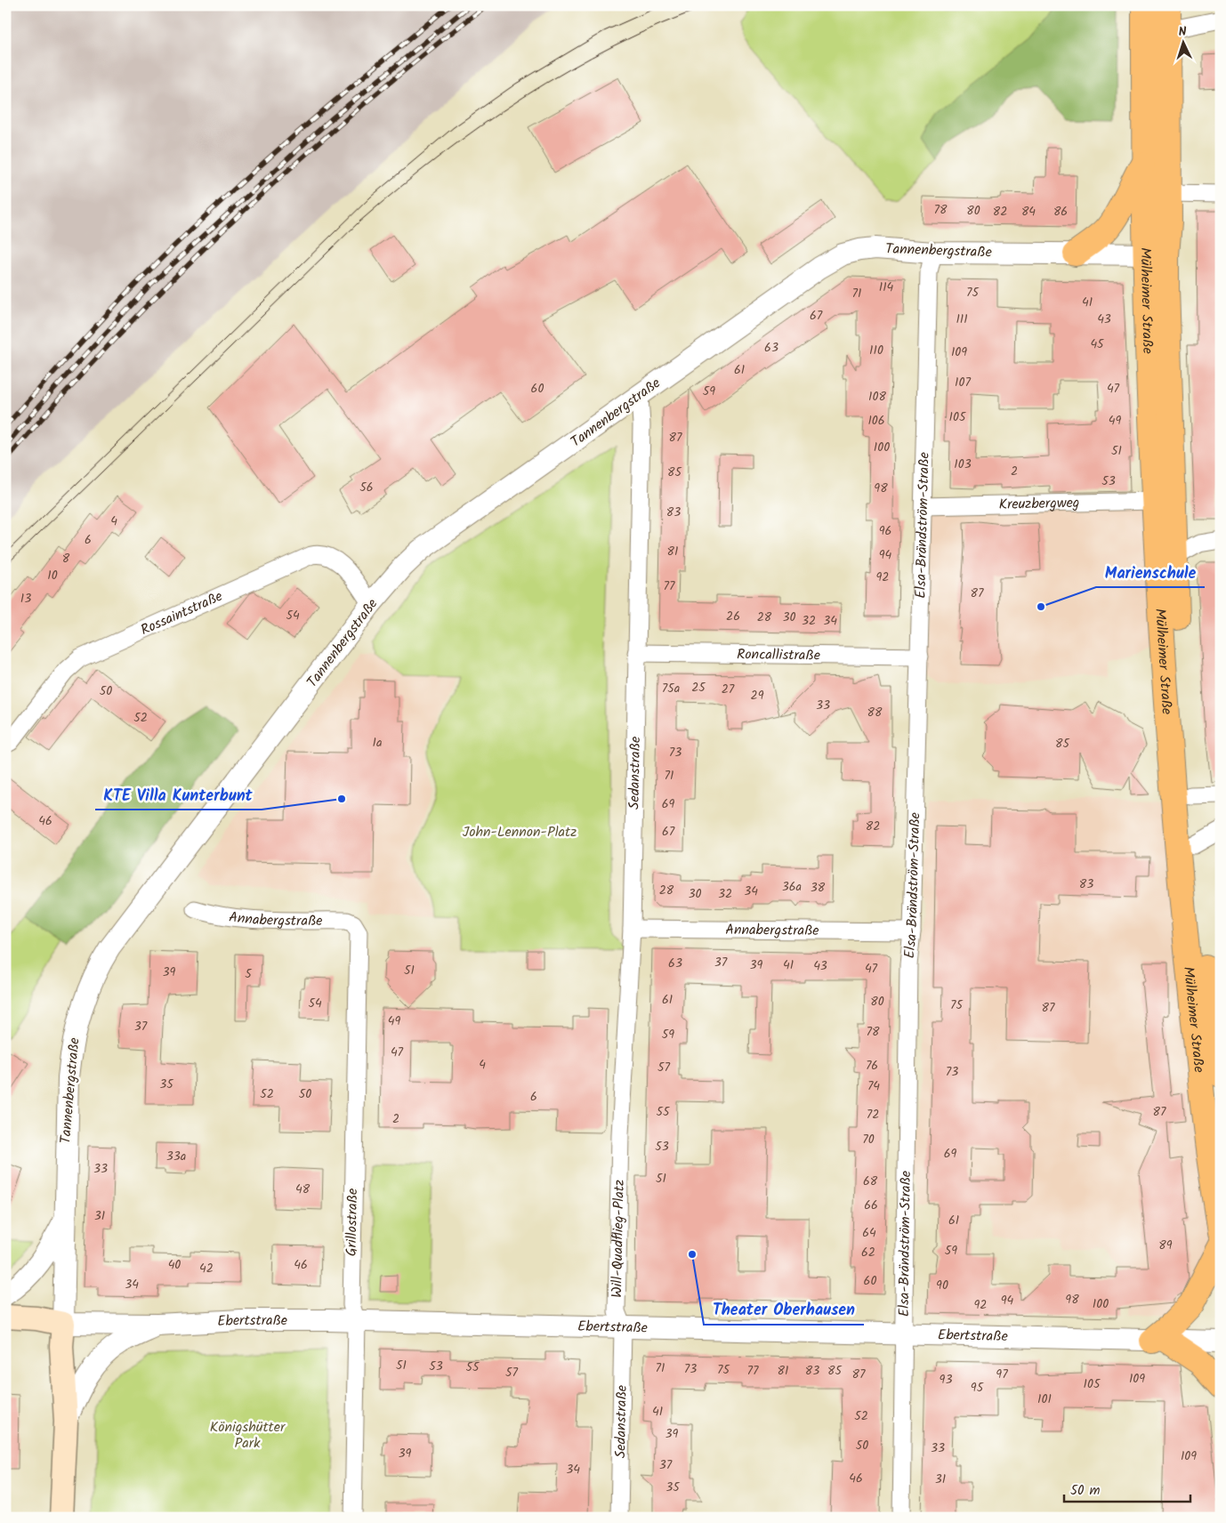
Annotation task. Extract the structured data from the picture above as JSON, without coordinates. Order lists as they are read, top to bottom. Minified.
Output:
{"streets":{"main road":["Tannenbergstraße","Mülheimer Straße","Ebertstraße"],"street":["Kreuzbergweg","Elsa-Brändström-Straße","Rossaintstraße","Roncallistraße","Sedanstraße","Annabergstraße","Grillostraße","Will-Quadflieg-Platz"]},"crossings":[["Tannenbergstraße","Mülheimer Straße"],["Tannenbergstraße","Elsa-Brändström-Straße"],["Tannenbergstraße","Rossaintstraße"],["Tannenbergstraße","Sedanstraße"],["Tannenbergstraße","Ebertstraße"],["Mülheimer Straße","Kreuzbergweg"],["Kreuzbergweg","Elsa-Brändström-Straße"],["Elsa-Brändström-Straße","Roncallistraße"],["Elsa-Brändström-Straße","Annabergstraße"],["Elsa-Brändström-Straße","Ebertstraße"],["Roncallistraße","Sedanstraße"],["Sedanstraße","Annabergstraße"],["Sedanstraße","Will-Quadflieg-Platz"],["Sedanstraße","Ebertstraße"],["Annabergstraße","Grillostraße"],["Grillostraße","Ebertstraße"],["Will-Quadflieg-Platz","Ebertstraße"]],"parks":["John-Lennon-Platz","Königshütter Park"],"places":["Marienschule","KTE Villa Kunterbunt","Theater Oberhausen"],"house_numbers":["78","80","82","84","86","114","75","71","41","67","111","43","45","63","110","109","61","107","60","47","59","108","105","106","49","87","100","51","103","2","85","53","56","98","83","4","96","6","81","94","8","10","92","77","87","13","54","26","28","30","32","34","25","75a","27","50","29","33","88","52","1a","85","73","71","69","46","82","67","83","36a","38","28","34","30","32","37","63","39","41","43","47","51","39","5","61","80","54","75","87","49","37","78","59","47","4","76","57","73","35","74","52","50","6","55","87","72","2","70","53","69","33a","33","51","68","48","66","31","61","64","89","59","62","40","46","42","60","34","90","98","94","100","92","51","53","55","71","73","75","77","81","83","85","57","87","97","109","93","105","95","101","41","52","39","50","33","39","109","37","34","46","31","35"],"scale_bar":"50 m","north":"top"}
